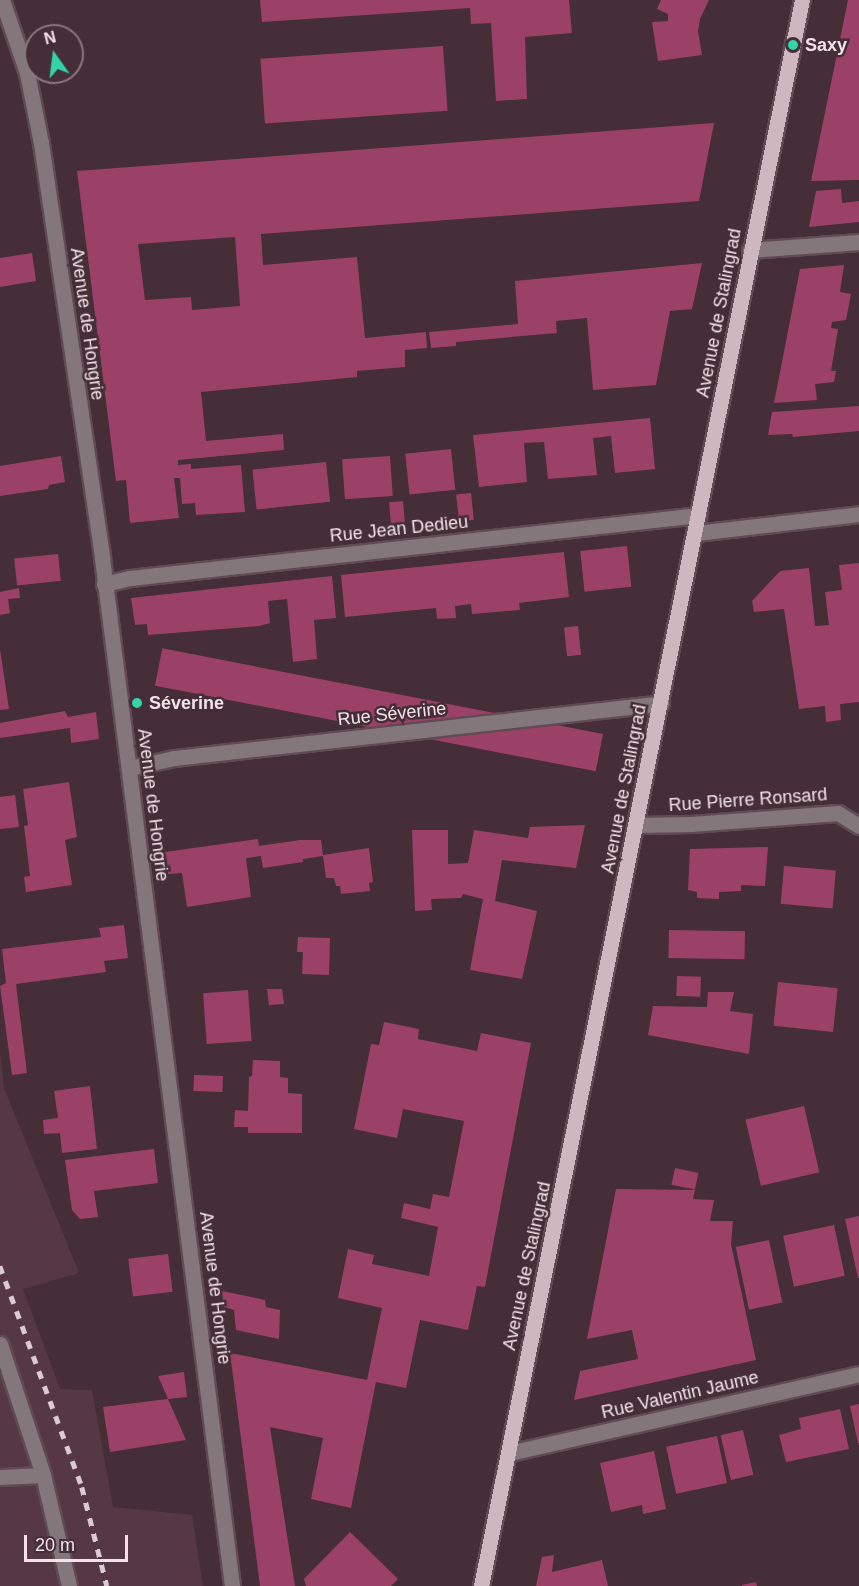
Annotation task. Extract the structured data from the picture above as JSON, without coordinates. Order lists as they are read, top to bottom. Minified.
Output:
{"streets":{"main road":["Avenue de Stalingrad"],"street":["Avenue de Hongrie","Rue Jean Dedieu","Rue Séverine","Rue Pierre Ronsard","Rue Valentin Jaume"]},"crossings":[["Avenue de Stalingrad","Rue Jean Dedieu"],["Avenue de Stalingrad","Rue Séverine"],["Avenue de Stalingrad","Rue Pierre Ronsard"],["Avenue de Stalingrad","Rue Valentin Jaume"],["Avenue de Hongrie","Rue Jean Dedieu"],["Avenue de Hongrie","Rue Séverine"]],"places":["Saxy","Séverine"],"scale_bar":"20 m","north":"top"}
